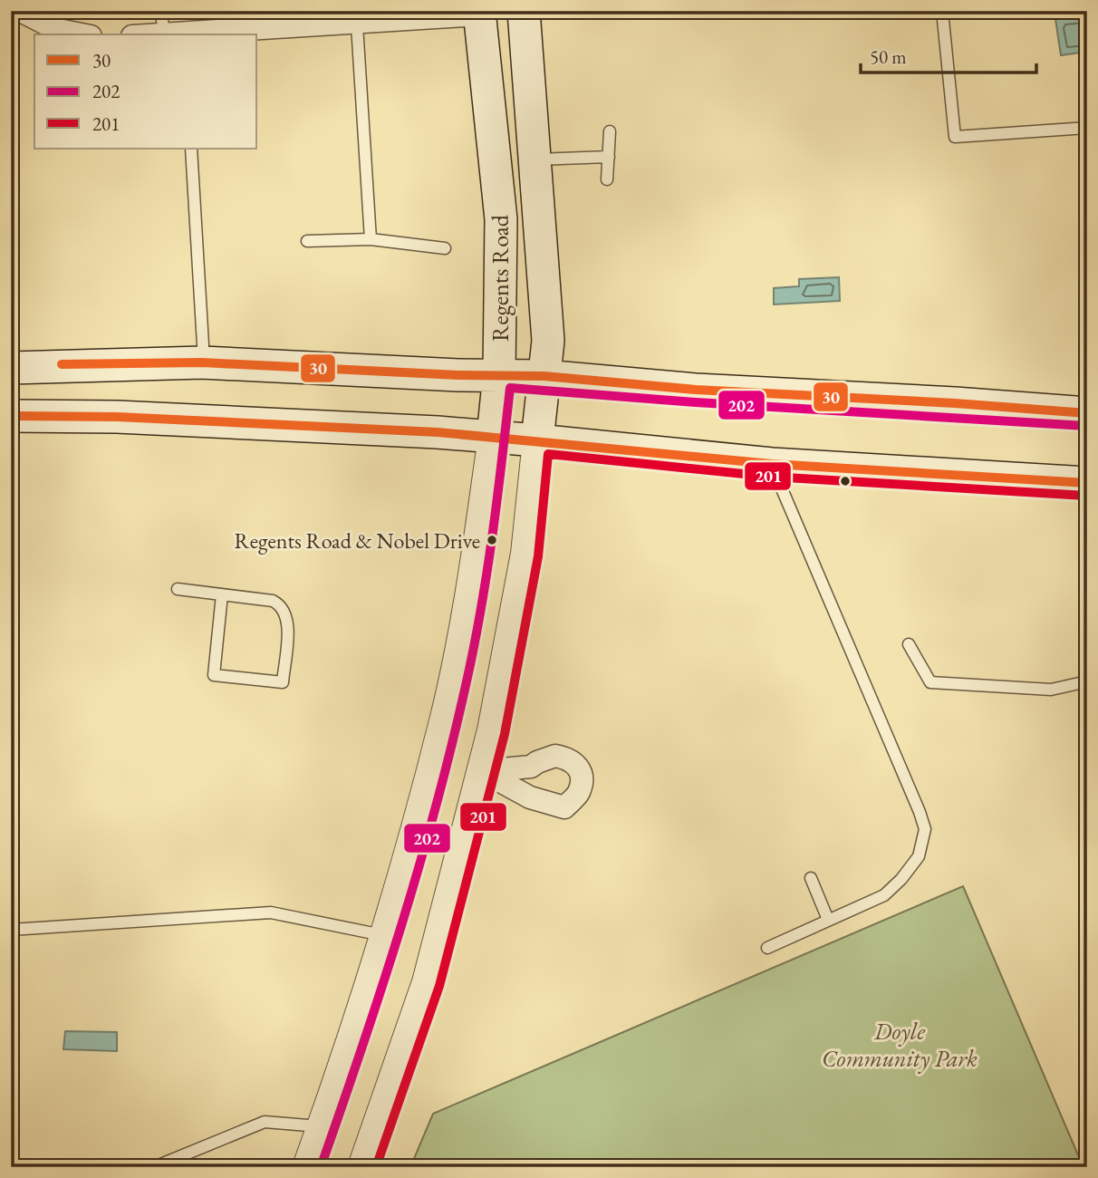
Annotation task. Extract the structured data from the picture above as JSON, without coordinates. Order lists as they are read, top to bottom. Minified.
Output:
{"streets":{"main road":["Regents Road"]},"parks":["Doyle Community Park"],"places":["Regents Road & Nobel Drive"],"lines":["transit line 30","transit line 202","transit line 201"],"legend":["30","202","201"],"scale_bar":"50 m"}
